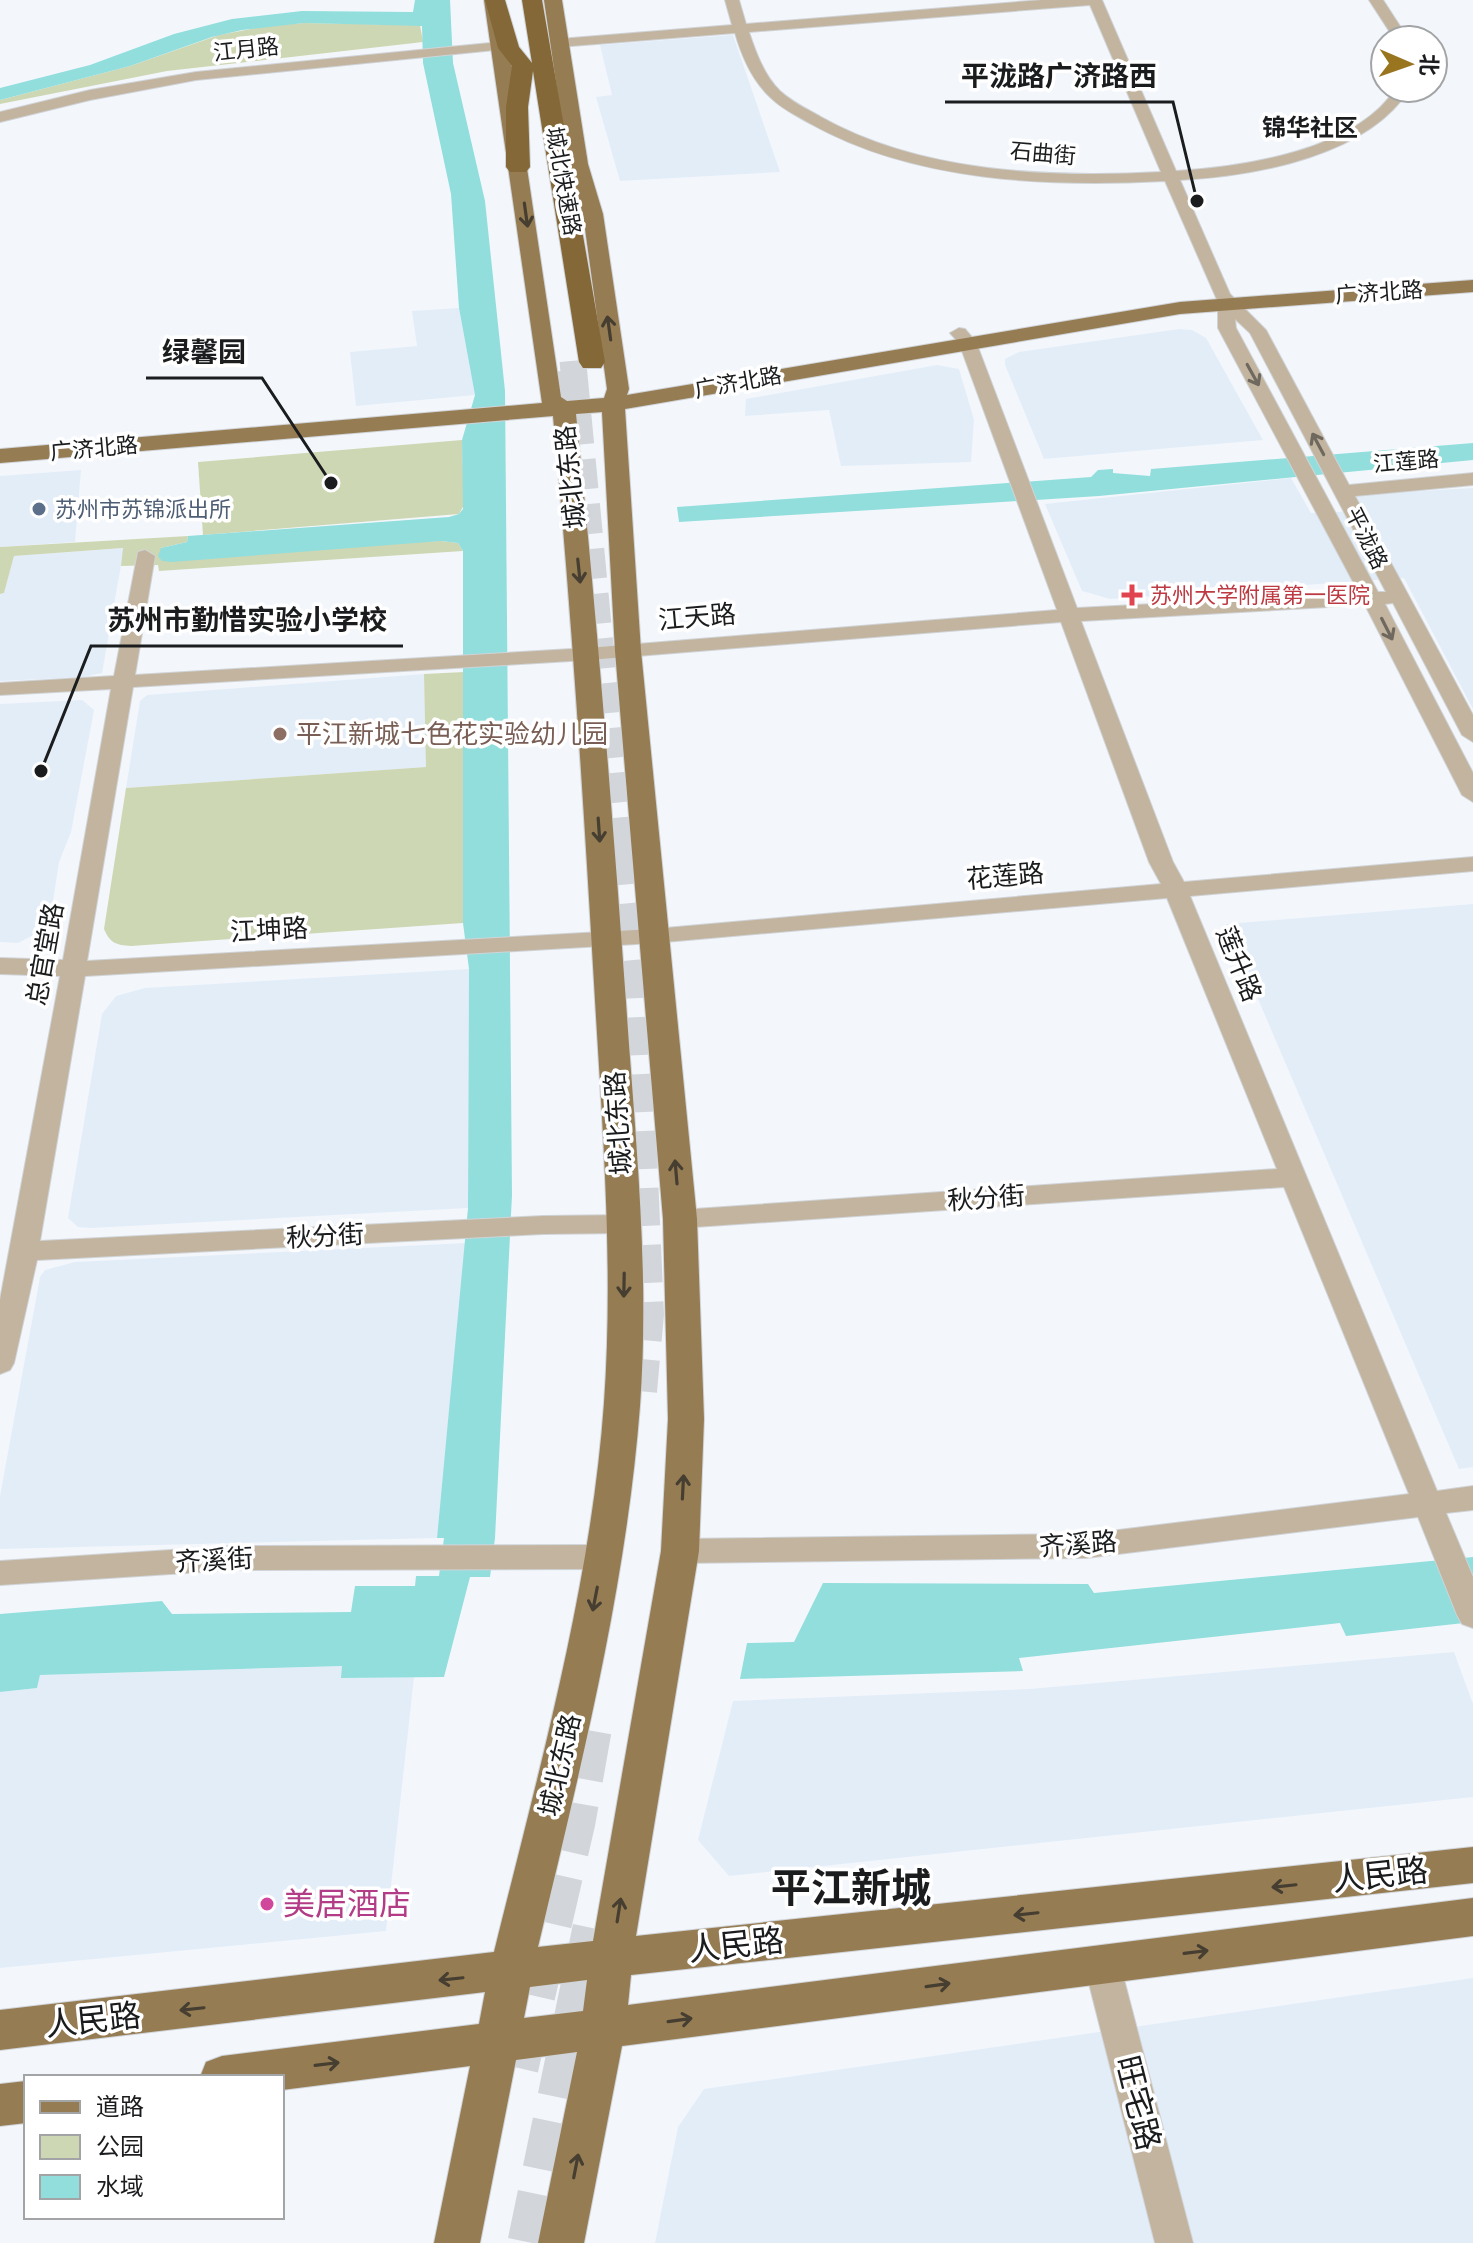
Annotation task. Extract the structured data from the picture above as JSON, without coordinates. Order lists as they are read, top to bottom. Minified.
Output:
{"streets":{"highway":["城北快速路"],"main road":["广济北路","城北东路","人民路"],"street":["江月路","石曲街","江莲路","平泷路","江天路","花莲路","江坤路","总官堂路","莲升路","秋分街","齐溪路","齐溪街","旺宅路"]},"crossings":[["江月路","城北东路"],["石曲街","平泷路"],["广济北路","城北东路"],["广济北路","平泷路"],["广济北路","莲升路"],["江莲路","平泷路"],["城北东路","江天路"],["城北东路","花莲路"],["城北东路","秋分街"],["城北东路","齐溪路"],["城北东路","齐溪街"],["城北东路","人民路"],["平泷路","江天路"],["江天路","总官堂路"],["江天路","莲升路"],["花莲路","江坤路"],["花莲路","莲升路"],["江坤路","总官堂路"],["总官堂路","秋分街"],["莲升路","秋分街"],["莲升路","齐溪路"],["人民路","旺宅路"]],"districts":["锦华社区","平江新城"],"places":{"other":["平泷路广济路西","绿馨园","苏州市苏锦派出所","平江新城七色花实验幼儿园","苏州市勤惜实验小学校","美居酒店"],"health":["苏州大学附属第一医院"]},"legend":["道路","公园","水域"],"north":"right"}
